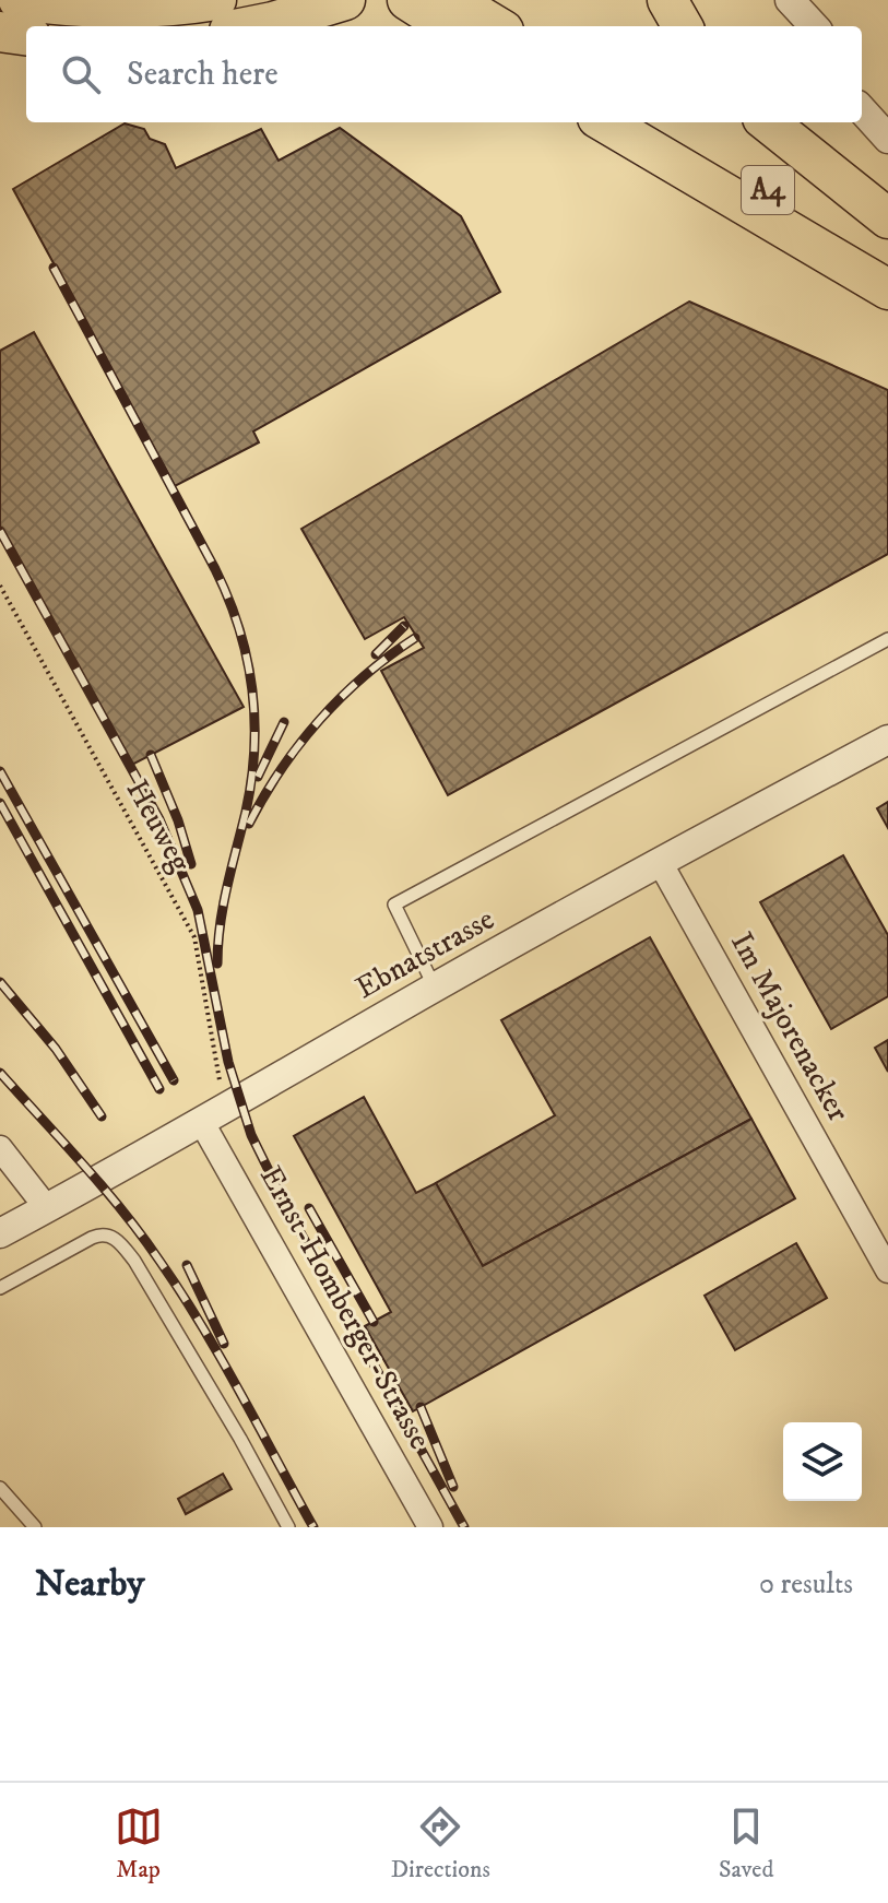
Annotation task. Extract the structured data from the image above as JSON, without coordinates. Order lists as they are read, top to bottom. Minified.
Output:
{"streets":{"highway":["A4"],"street":["Ebnatstrasse","Im Majorenacker","Ernst-Homberger-Strasse"],"path":["Heuweg"]},"crossings":[["Heuweg","Ebnatstrasse"],["Heuweg","Ernst-Homberger-Strasse"],["Ebnatstrasse","Im Majorenacker"],["Ebnatstrasse","Ernst-Homberger-Strasse"]],"page":{"search":"Search here","heading":["Nearby","0 results"],"nav":["Map","Directions","Saved"]}}
